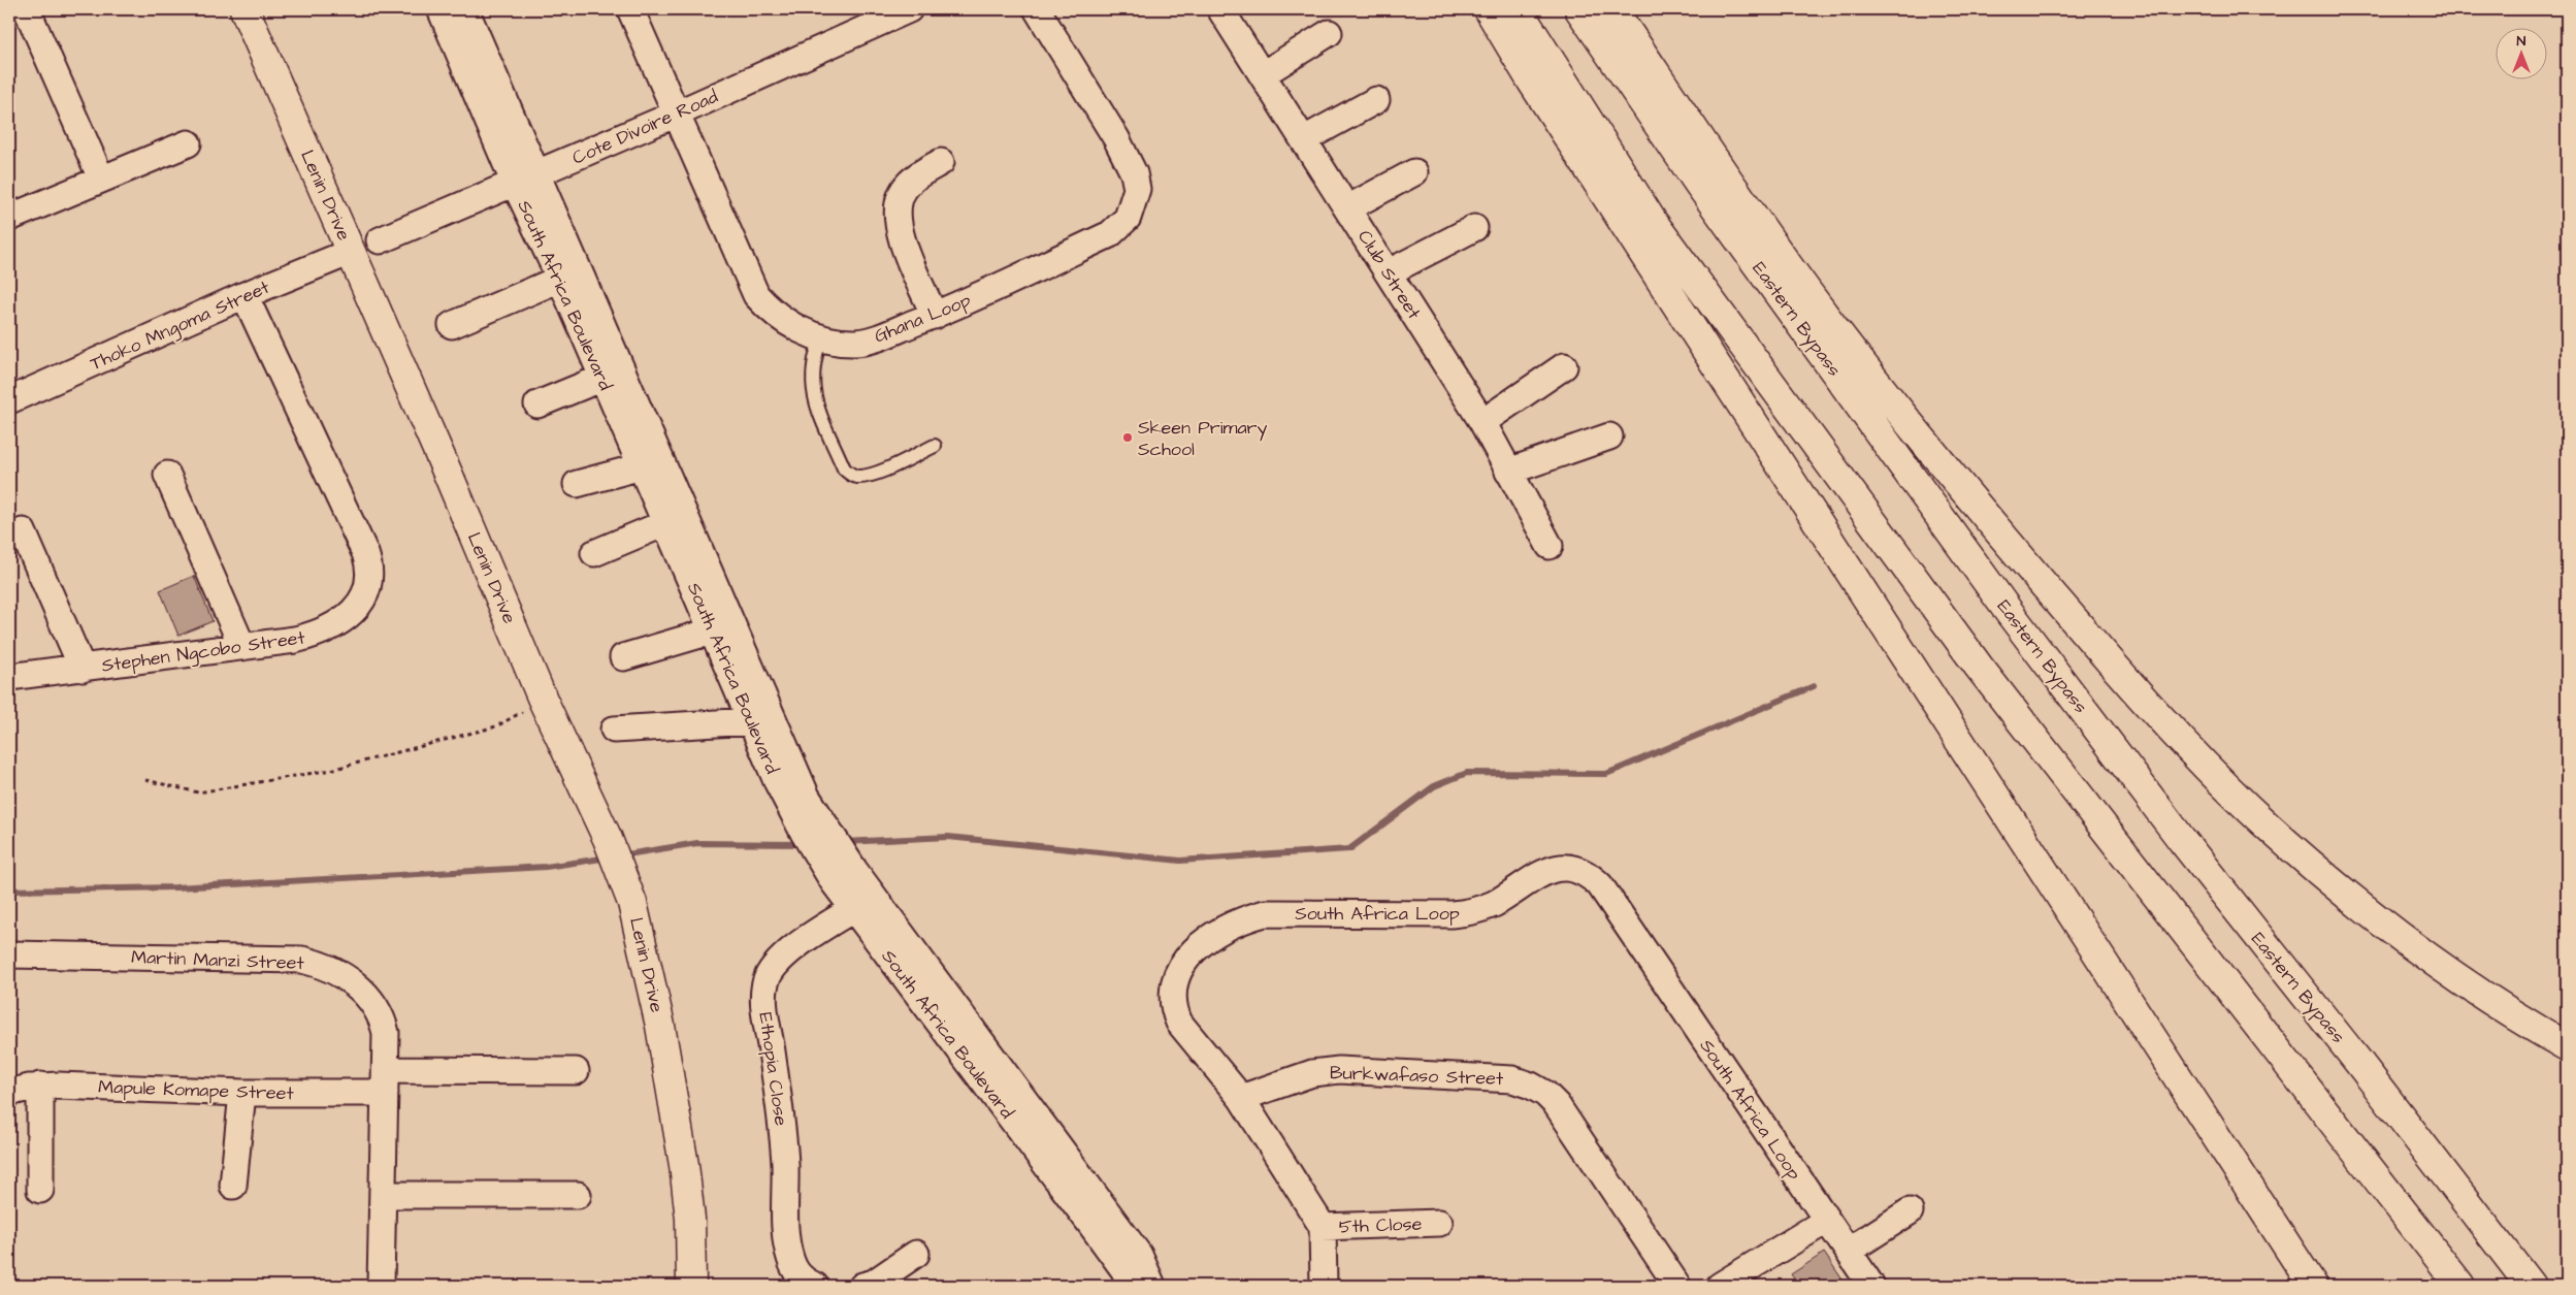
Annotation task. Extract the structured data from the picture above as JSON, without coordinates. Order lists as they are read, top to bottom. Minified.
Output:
{"streets":{"main road":["Lenin Drive","Eastern Bypass"],"street":["Cote Divoire Road","Club Street","South Africa Boulevard","Ghana Loop","Thoko Mngoma Street","Stephen Ngcobo Street","South Africa Loop","Martin Manzi Street","Ethopia Close","Burkwafaso Street","Mapule Komape Street","5th Close"]},"crossings":[["Cote Divoire Road","South Africa Boulevard"],["Cote Divoire Road","Ghana Loop"],["Lenin Drive","Thoko Mngoma Street"],["South Africa Boulevard","Ethopia Close"],["Thoko Mngoma Street","Stephen Ngcobo Street"],["South Africa Loop","Burkwafaso Street"],["South Africa Loop","5th Close"],["Martin Manzi Street","Mapule Komape Street"]],"places":["Skeen Primary School"],"north":"top"}
